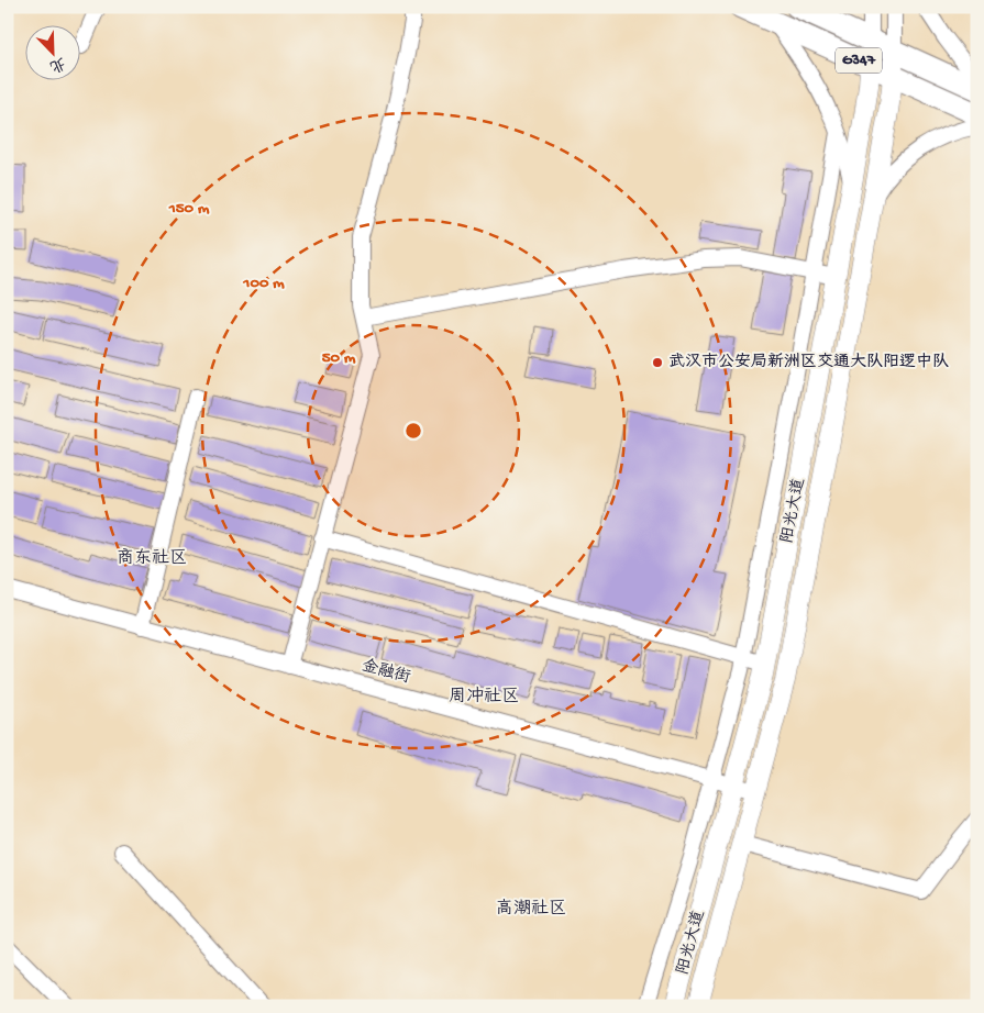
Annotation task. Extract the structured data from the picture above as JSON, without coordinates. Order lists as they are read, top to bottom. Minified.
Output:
{"streets":{"highway":["G347"],"main road":["阳光大道"],"street":["金融街"]},"crossings":[["G347","阳光大道"],["阳光大道","金融街"]],"districts":["商东社区","周冲社区","高潮社区"],"places":["武汉市公安局新洲区交通大队阳逻中队"],"north":"bottom right","rings":["150 m","100 m","50 m"]}
